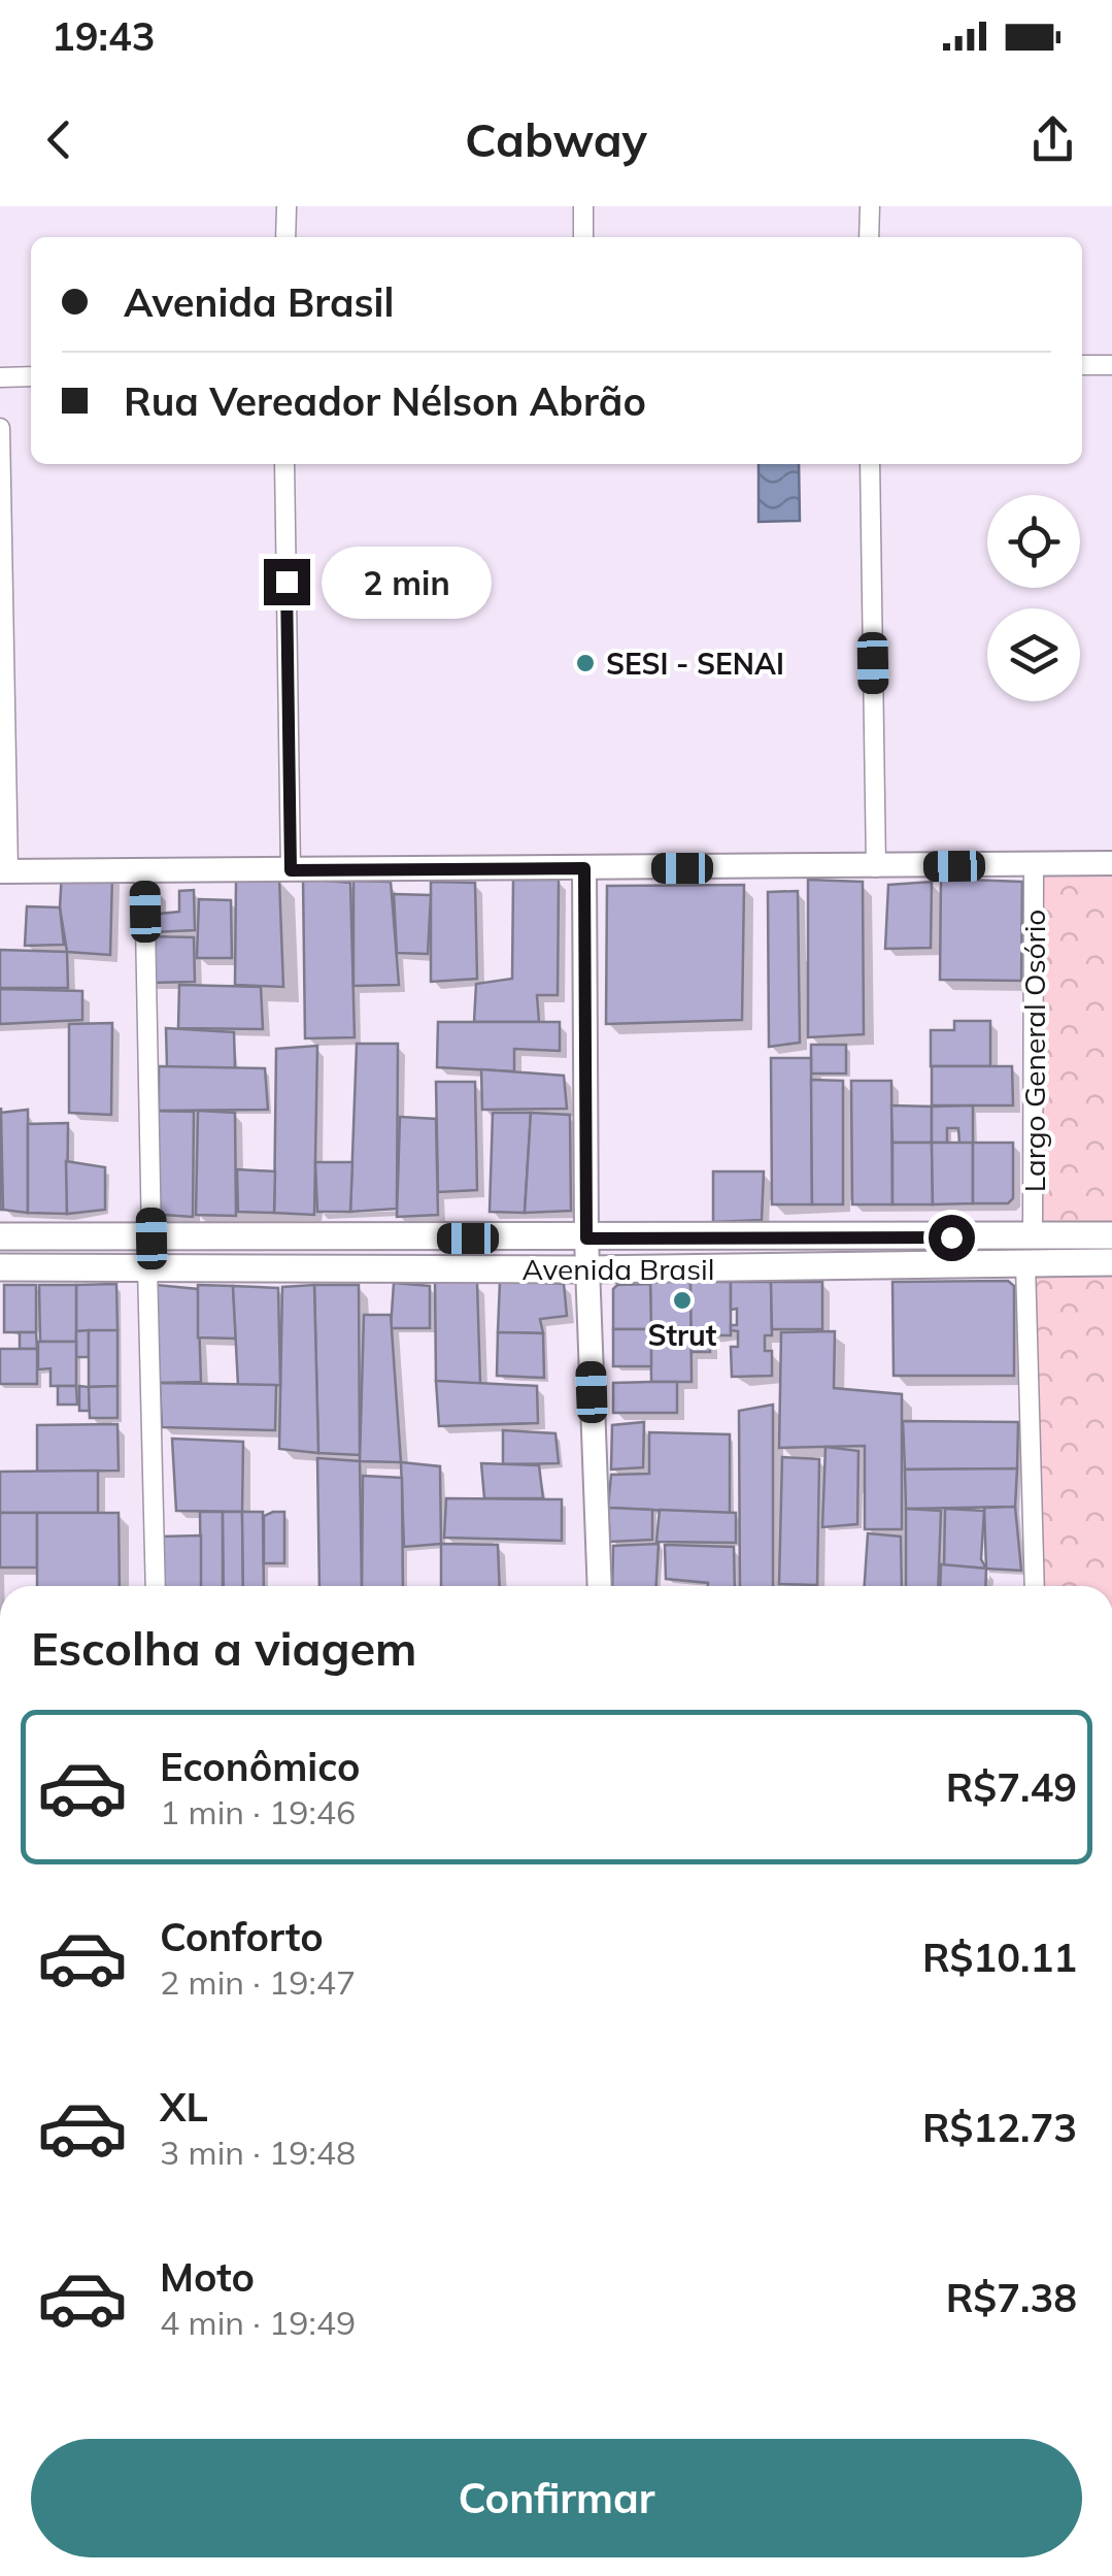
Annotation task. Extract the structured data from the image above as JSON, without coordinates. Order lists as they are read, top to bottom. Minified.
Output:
{"streets":{"main road":["Avenida Brasil"],"street":["Largo General Osório"]},"crossings":[["Largo General Osório","Avenida Brasil"]],"places":["SESI - SENAI","Strut"],"page":{"status":"19:43","header":"Cabway","banner":["Avenida Brasil","Rua Vereador Nélson Abrão"],"bubble":"2 min","heading":"Escolha a viagem","list":[{"name":"Econômico","note":"1 min · 19:46","value":"R$7.49"},{"name":"Conforto","note":"2 min · 19:47","value":"R$10.11"},{"name":"XL","note":"3 min · 19:48","value":"R$12.73"},{"name":"Moto","note":"4 min · 19:49","value":"R$7.38"}],"buttons":"Confirmar"}}
